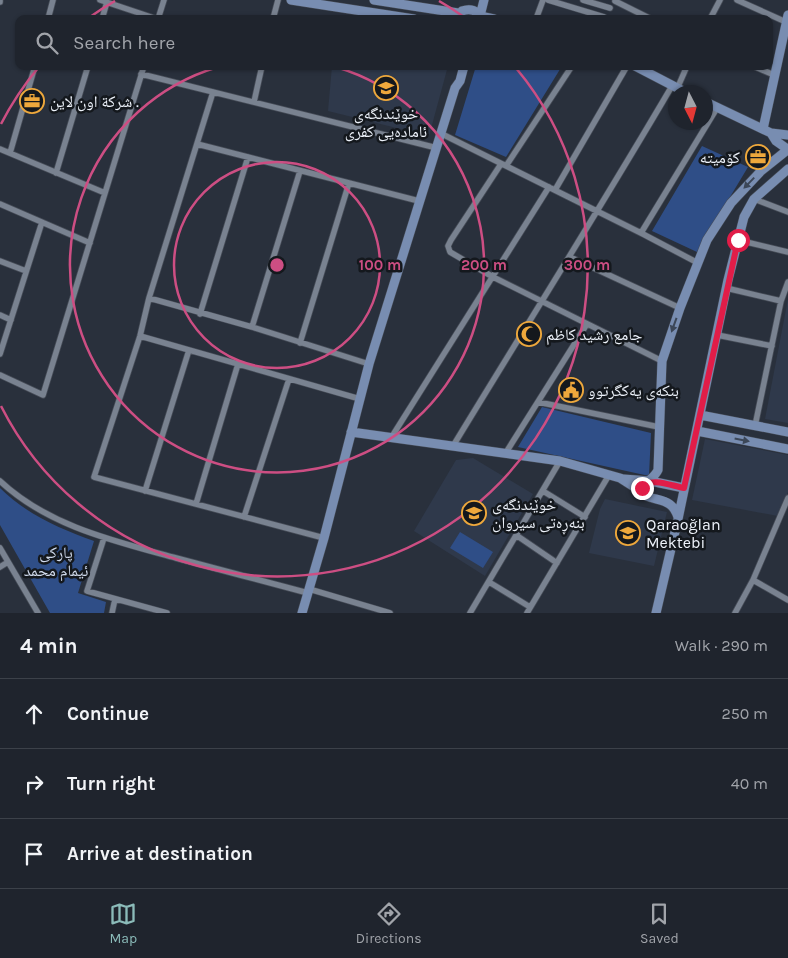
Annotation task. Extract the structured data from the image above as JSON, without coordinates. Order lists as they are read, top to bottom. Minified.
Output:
{"parks":["پارکی ئیمام محمد"],"places":{"school or university":["خوێندنگەی ئامادەیی کفری","خوێندنگەی بنەڕەتی سیروان","Qaraoğlan Mektebi"],"office":["شركة اون لاين .","کۆمیتە"],"mosque":["جامع رشيد كاظم"],"public building":["بنکەی یەکگرتوو"]},"north":"bottom","page":{"search":"Search here","heading":["4 min","Walk · 290 m"],"list":[["Continue","250 m"],["Turn right","40 m"],"Arrive at destination"],"nav":["Map","Directions","Saved"]},"rings":["100 m","200 m","300 m"]}
